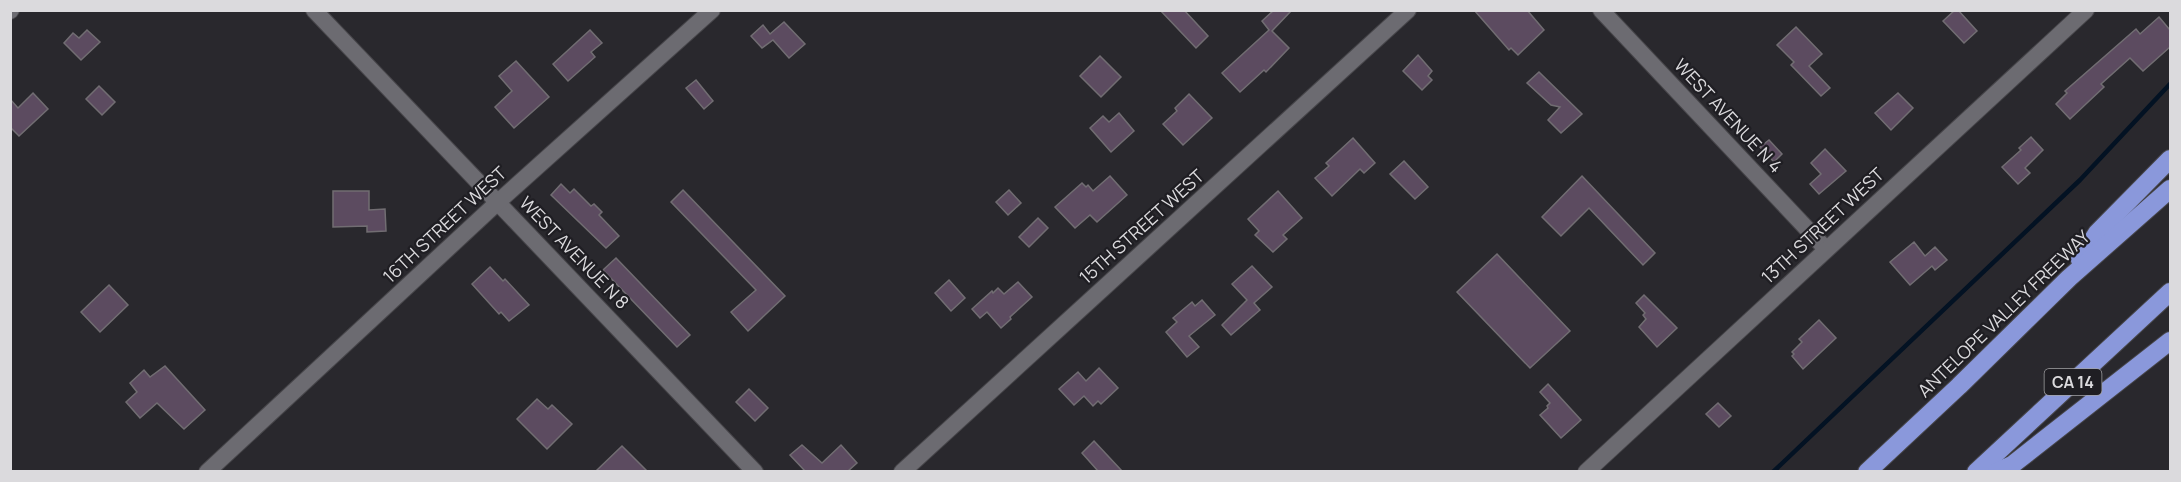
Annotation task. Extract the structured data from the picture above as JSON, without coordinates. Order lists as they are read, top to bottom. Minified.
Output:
{"streets":{"highway":["ANTELOPE VALLEY FREEWAY","CA 14"],"street":["WEST AVENUE N 4","16TH STREET WEST","13TH STREET WEST","15TH STREET WEST","WEST AVENUE N 8"]},"crossings":[["WEST AVENUE N 4","13TH STREET WEST"],["16TH STREET WEST","WEST AVENUE N 8"]]}
